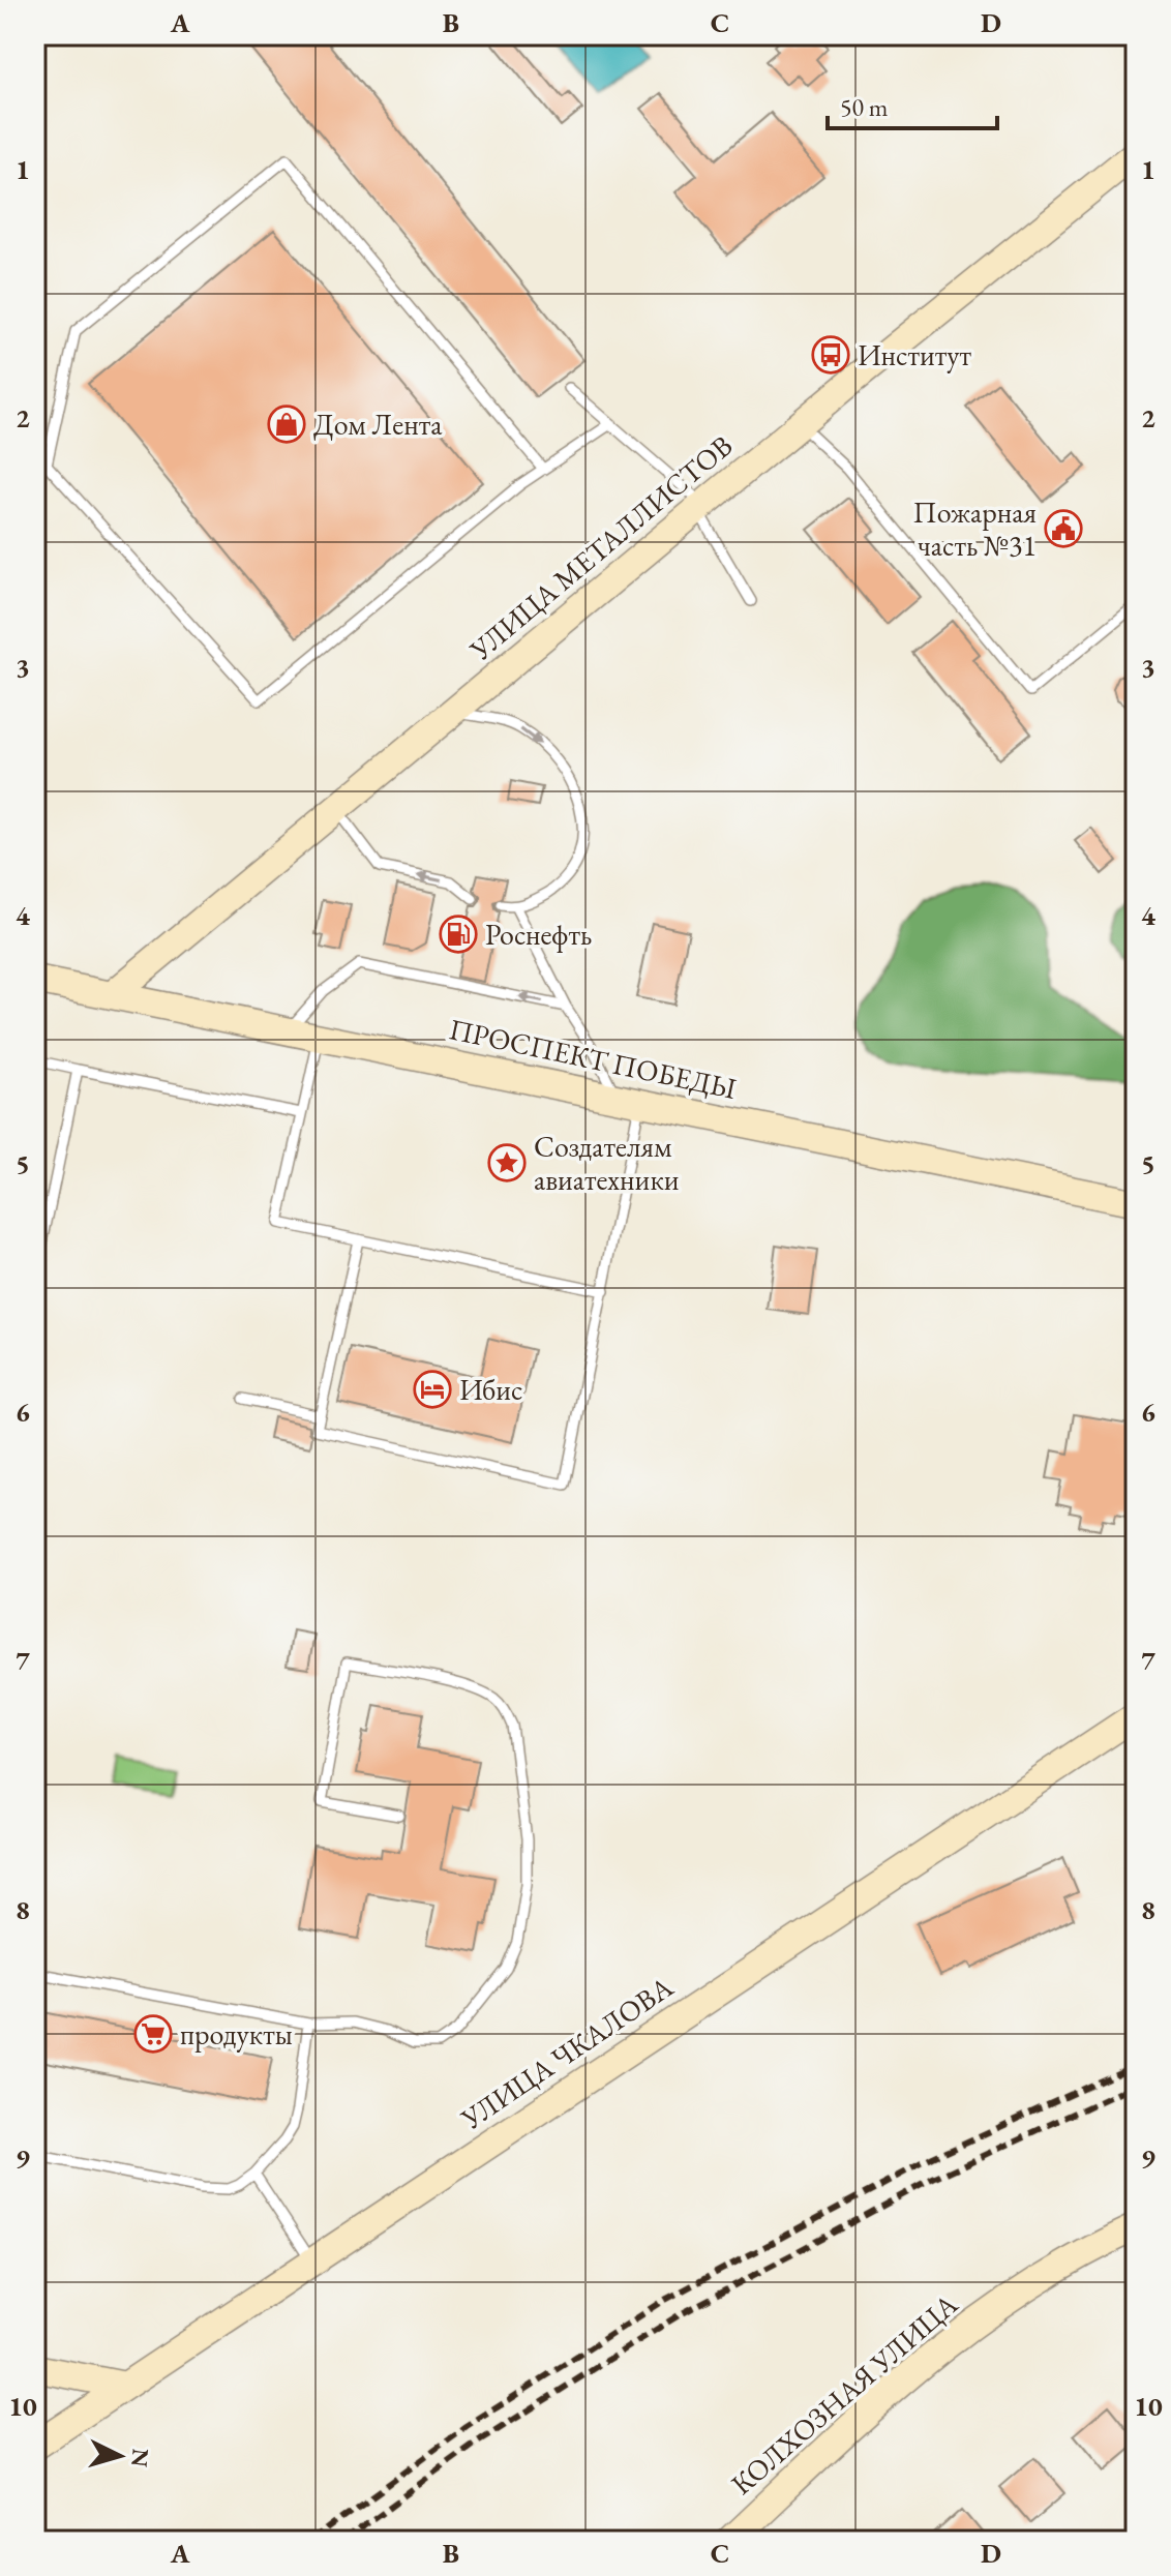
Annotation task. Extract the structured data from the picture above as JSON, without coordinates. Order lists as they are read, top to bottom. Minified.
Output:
{"streets":{"street":["УЛИЦА МЕТАЛЛИСТОВ","ПРОСПЕКТ ПОБЕДЫ","УЛИЦА ЧКАЛОВА","КОЛХОЗНАЯ УЛИЦА"]},"crossings":[["УЛИЦА МЕТАЛЛИСТОВ","ПРОСПЕКТ ПОБЕДЫ"]],"places":{"bus stop":["Институт"],"shop":["Дом Лента"],"public building":["Пожарная часть №31"],"fuel station":["Роснефть"],"place":["Создателям авиатехники"],"hotel":["Ибис"],"supermarket":["продукты"]},"scale_bar":"50 m","north":"right","grid":{"columns":["A","B","C","D"],"rows":["1","2","3","4","5","6","7","8","9","10"]}}
